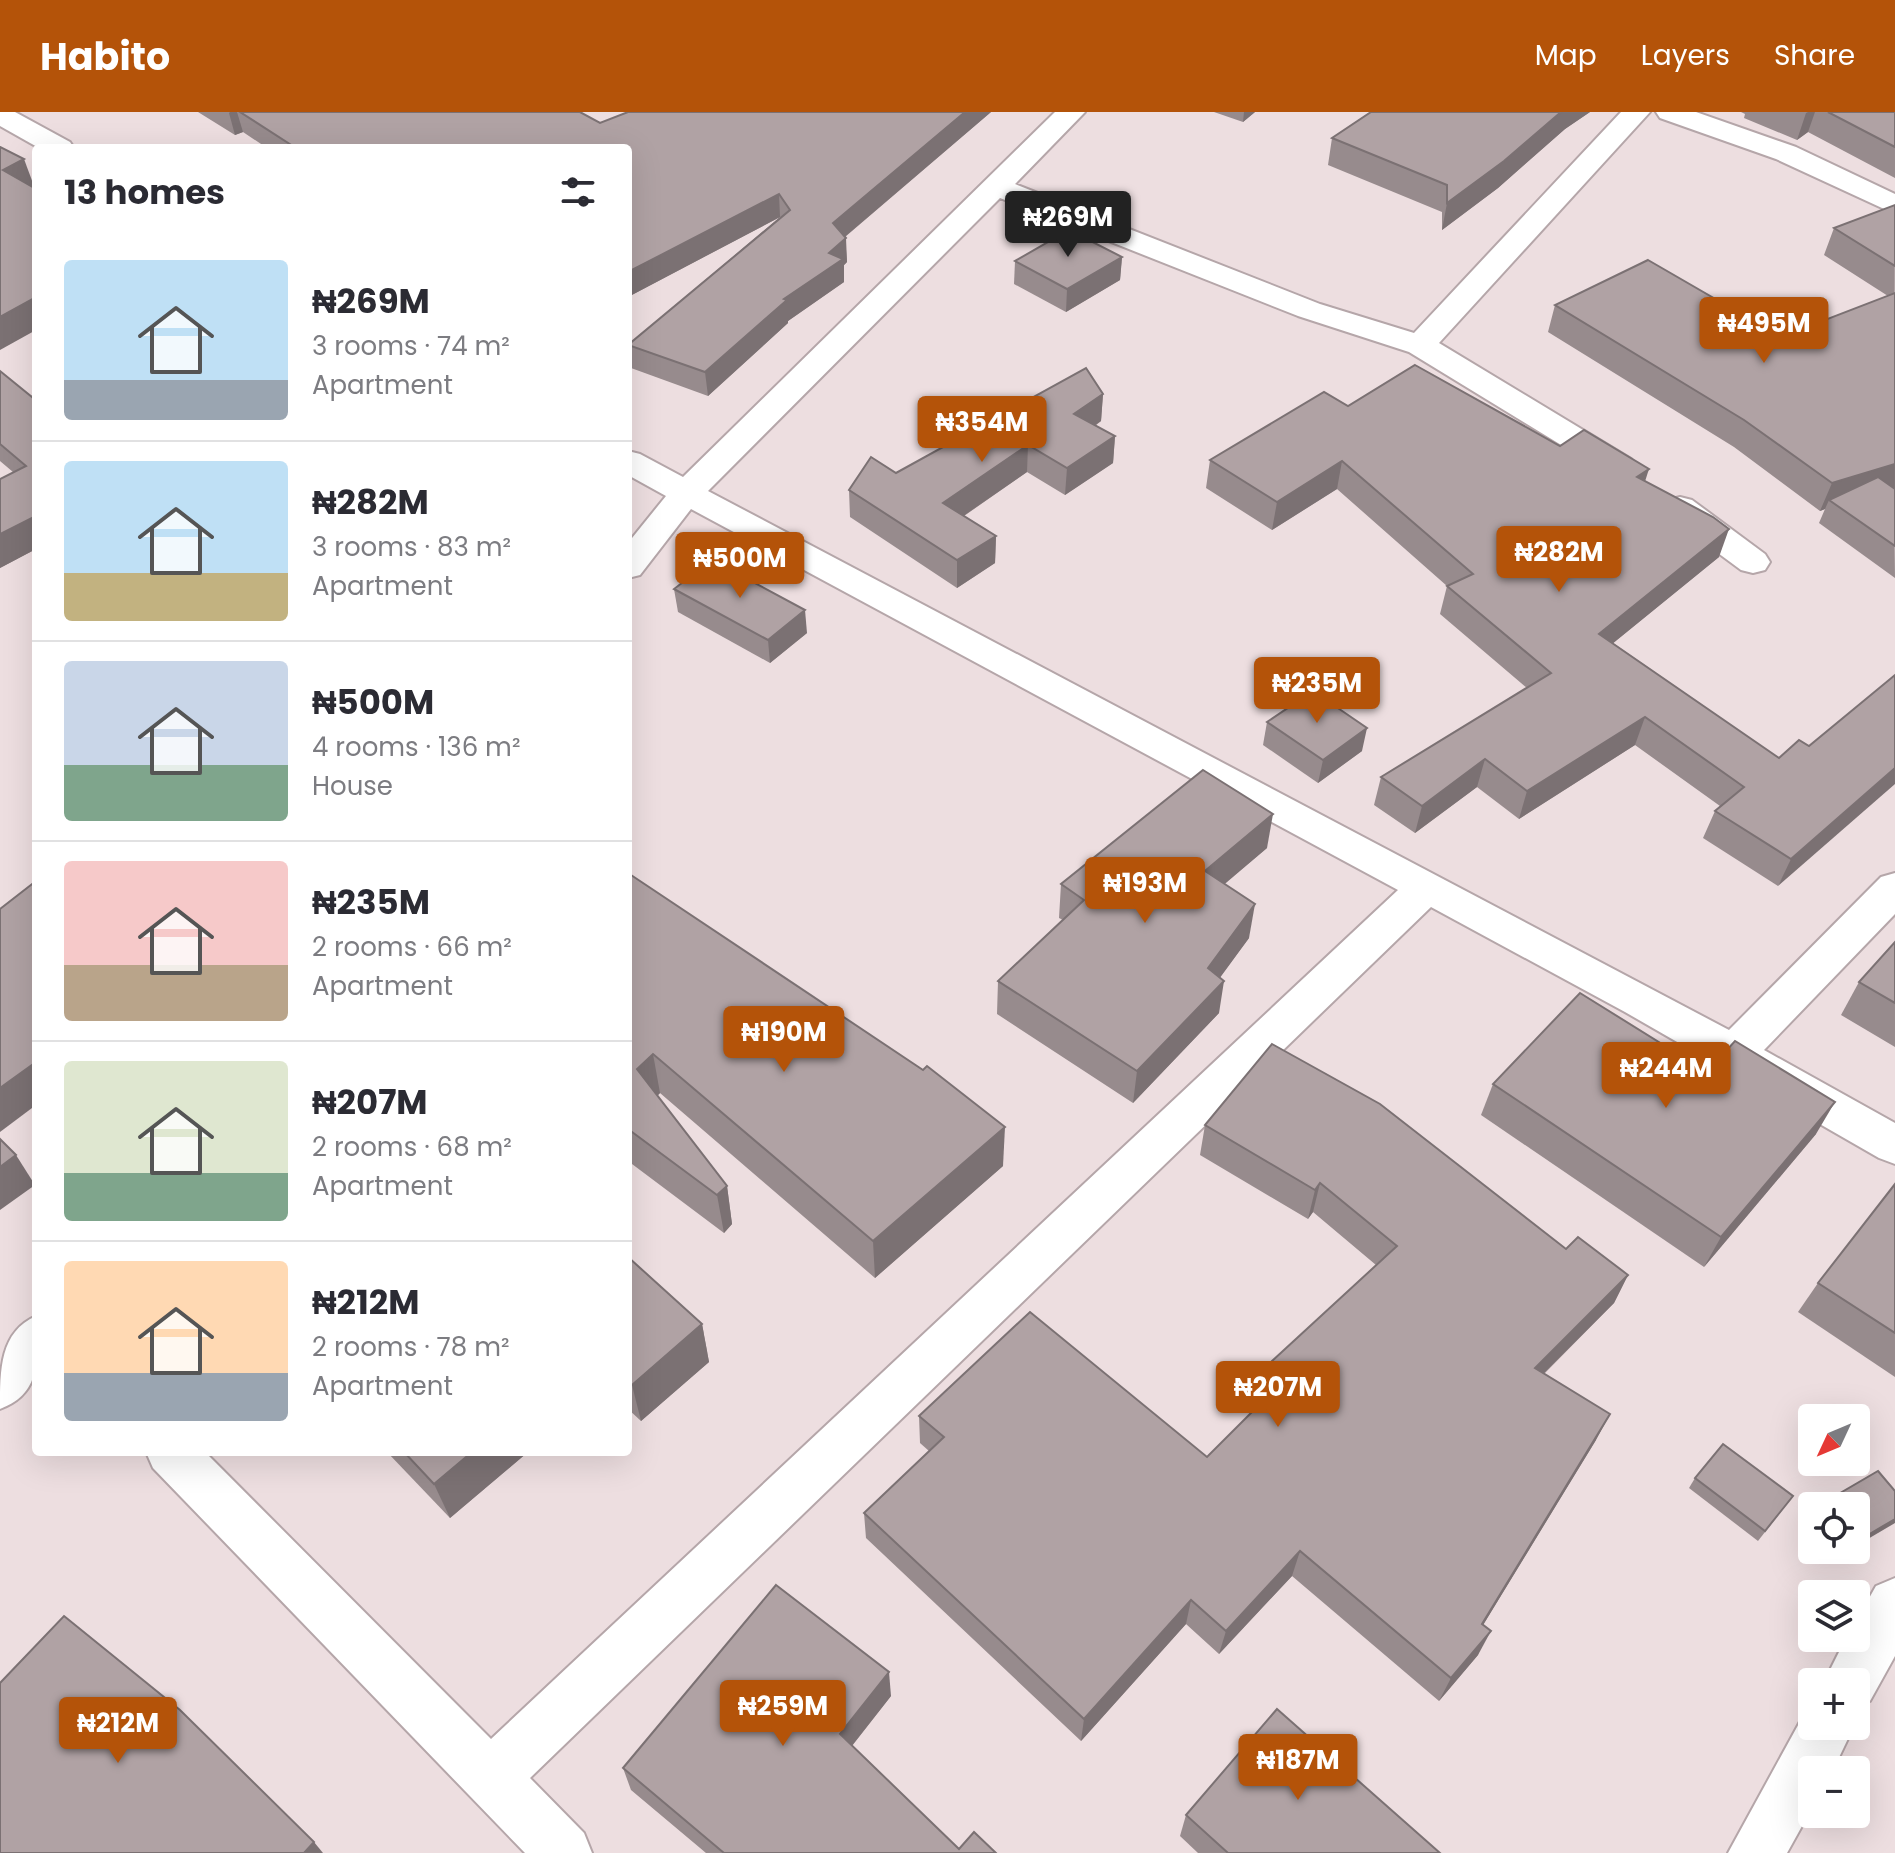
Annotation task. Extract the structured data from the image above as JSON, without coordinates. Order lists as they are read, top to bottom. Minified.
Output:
{"north":"bottom left","page":{"header":"Habito","nav":["Map","Layers","Share"],"heading":"13 homes","price":["₦269M","₦495M","₦354M","₦282M","₦500M","₦235M","₦193M","₦190M","₦244M","₦207M","₦259M","₦212M","₦187M"],"list":[{"name":"₦269M","note":"3 rooms · 74 m² · Apartment"},{"name":"₦282M","note":"3 rooms · 83 m² · Apartment"},{"name":"₦500M","note":"4 rooms · 136 m² · House"},{"name":"₦235M","note":"2 rooms · 66 m² · Apartment"},{"name":"₦207M","note":"2 rooms · 68 m² · Apartment"},{"name":"₦212M","note":"2 rooms · 78 m² · Apartment"}],"map_buttons":["+","−"]}}
